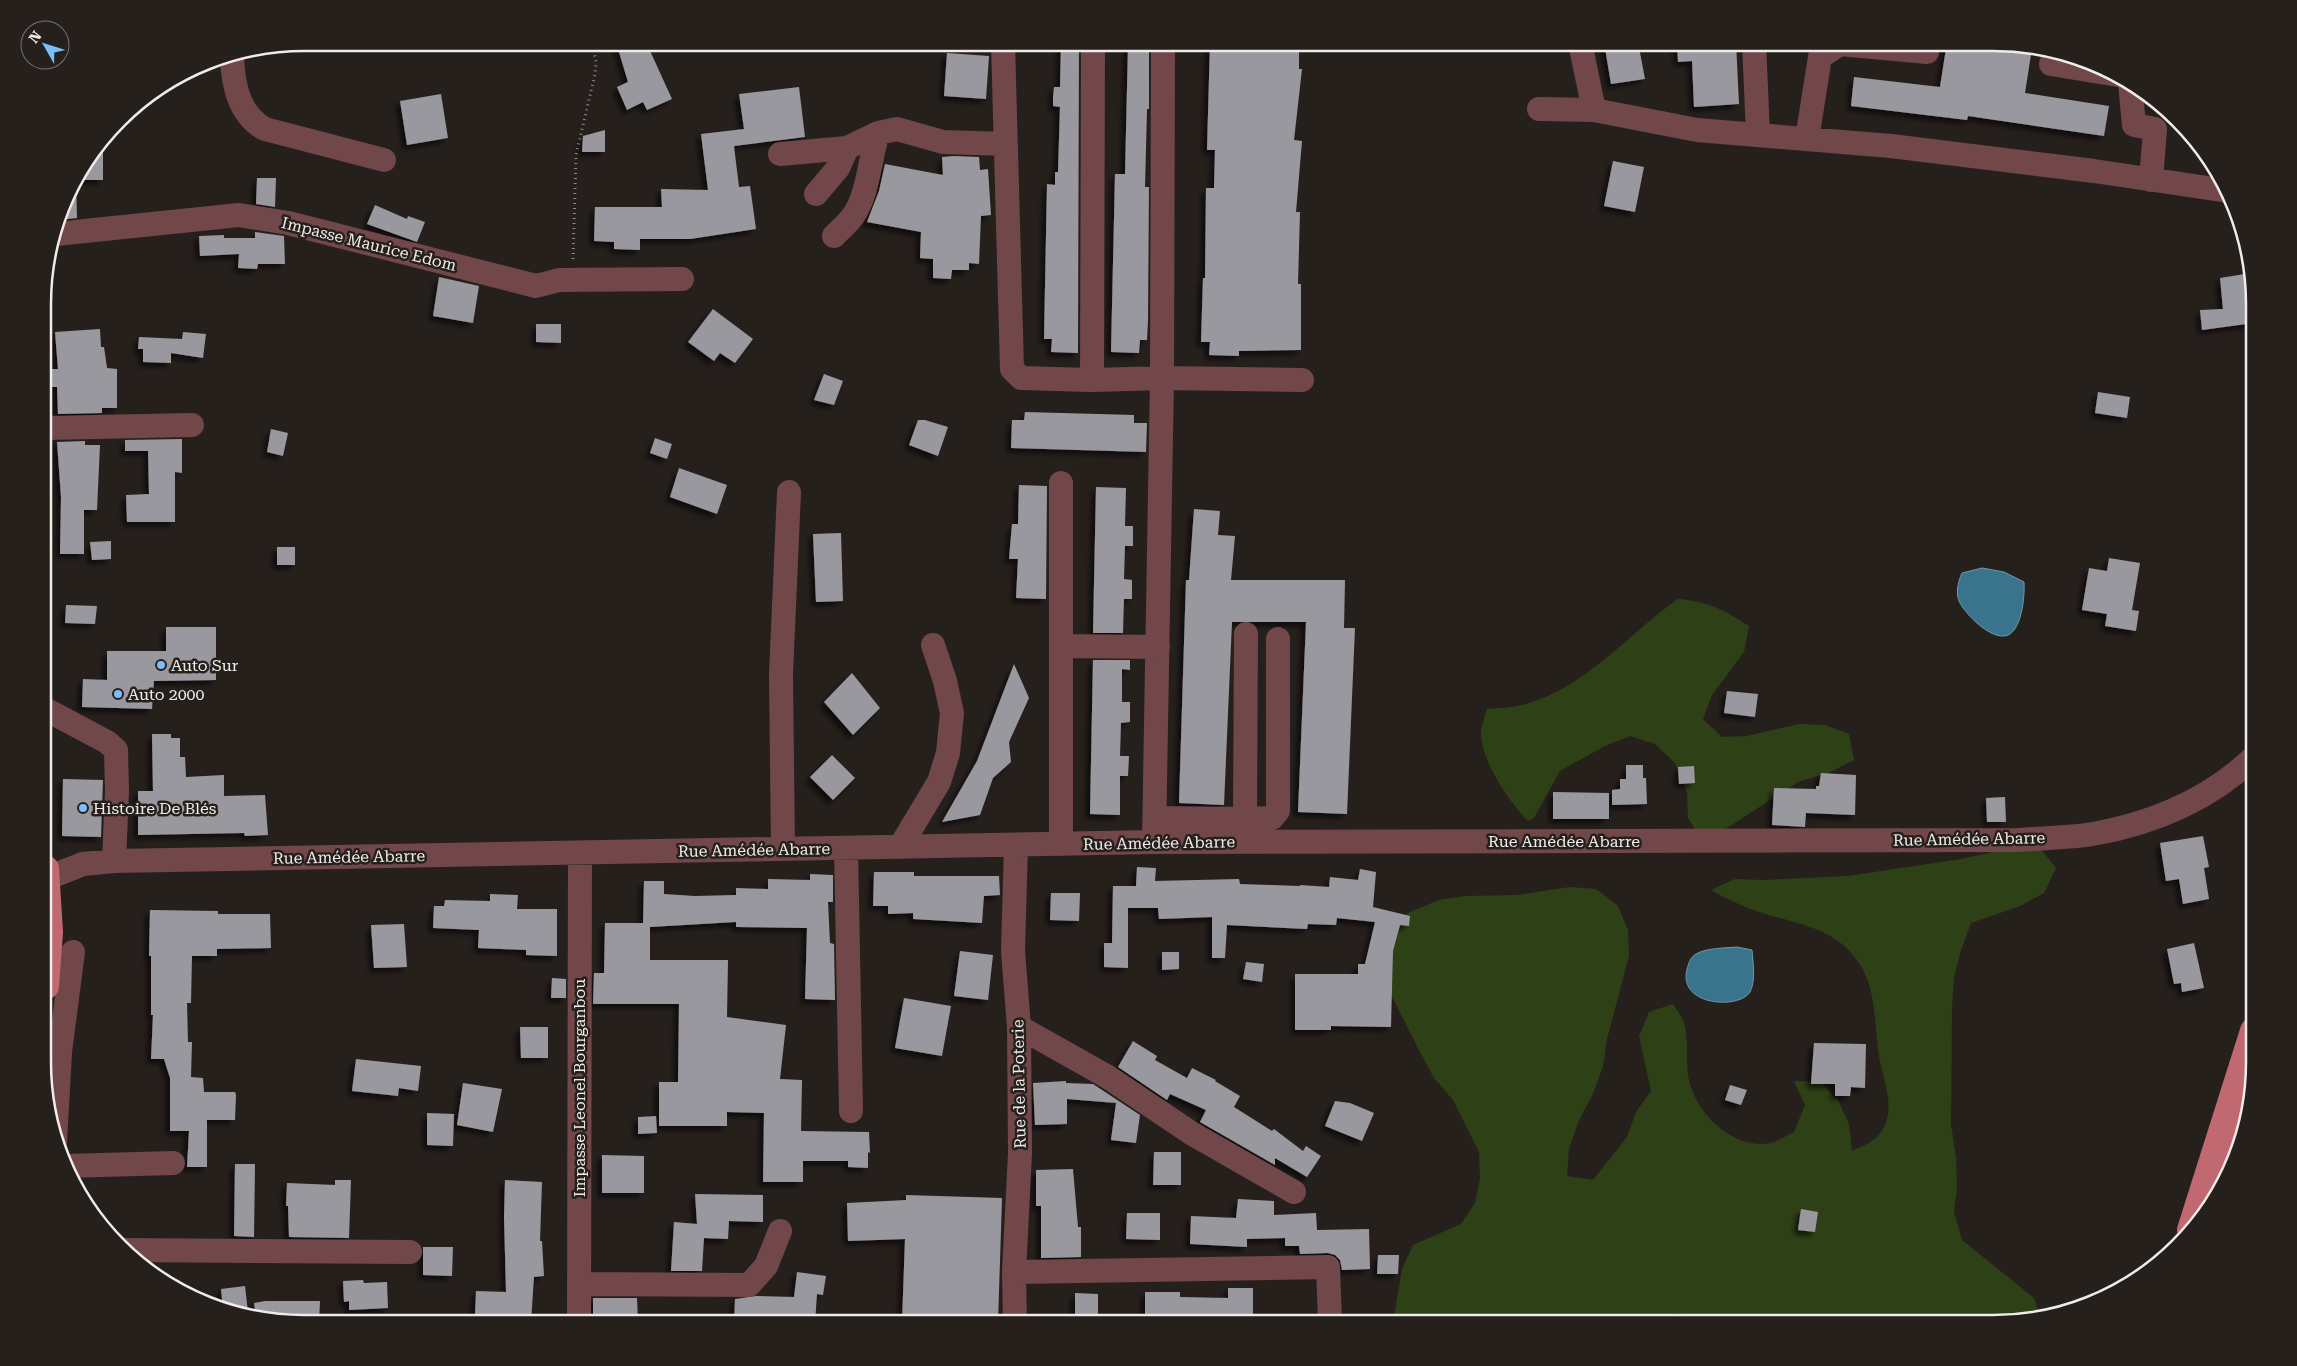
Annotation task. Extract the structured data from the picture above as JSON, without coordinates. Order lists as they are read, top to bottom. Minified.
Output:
{"streets":{"street":["Impasse Maurice Edom","Rue Amédée Abarre","Rue de la Poterie","Impasse Leonel Bourganbou"]},"crossings":[["Rue Amédée Abarre","Rue de la Poterie"],["Rue Amédée Abarre","Impasse Leonel Bourganbou"]],"places":["Auto Sur","Auto 2000","Histoire De Blés"],"north":"top left"}
